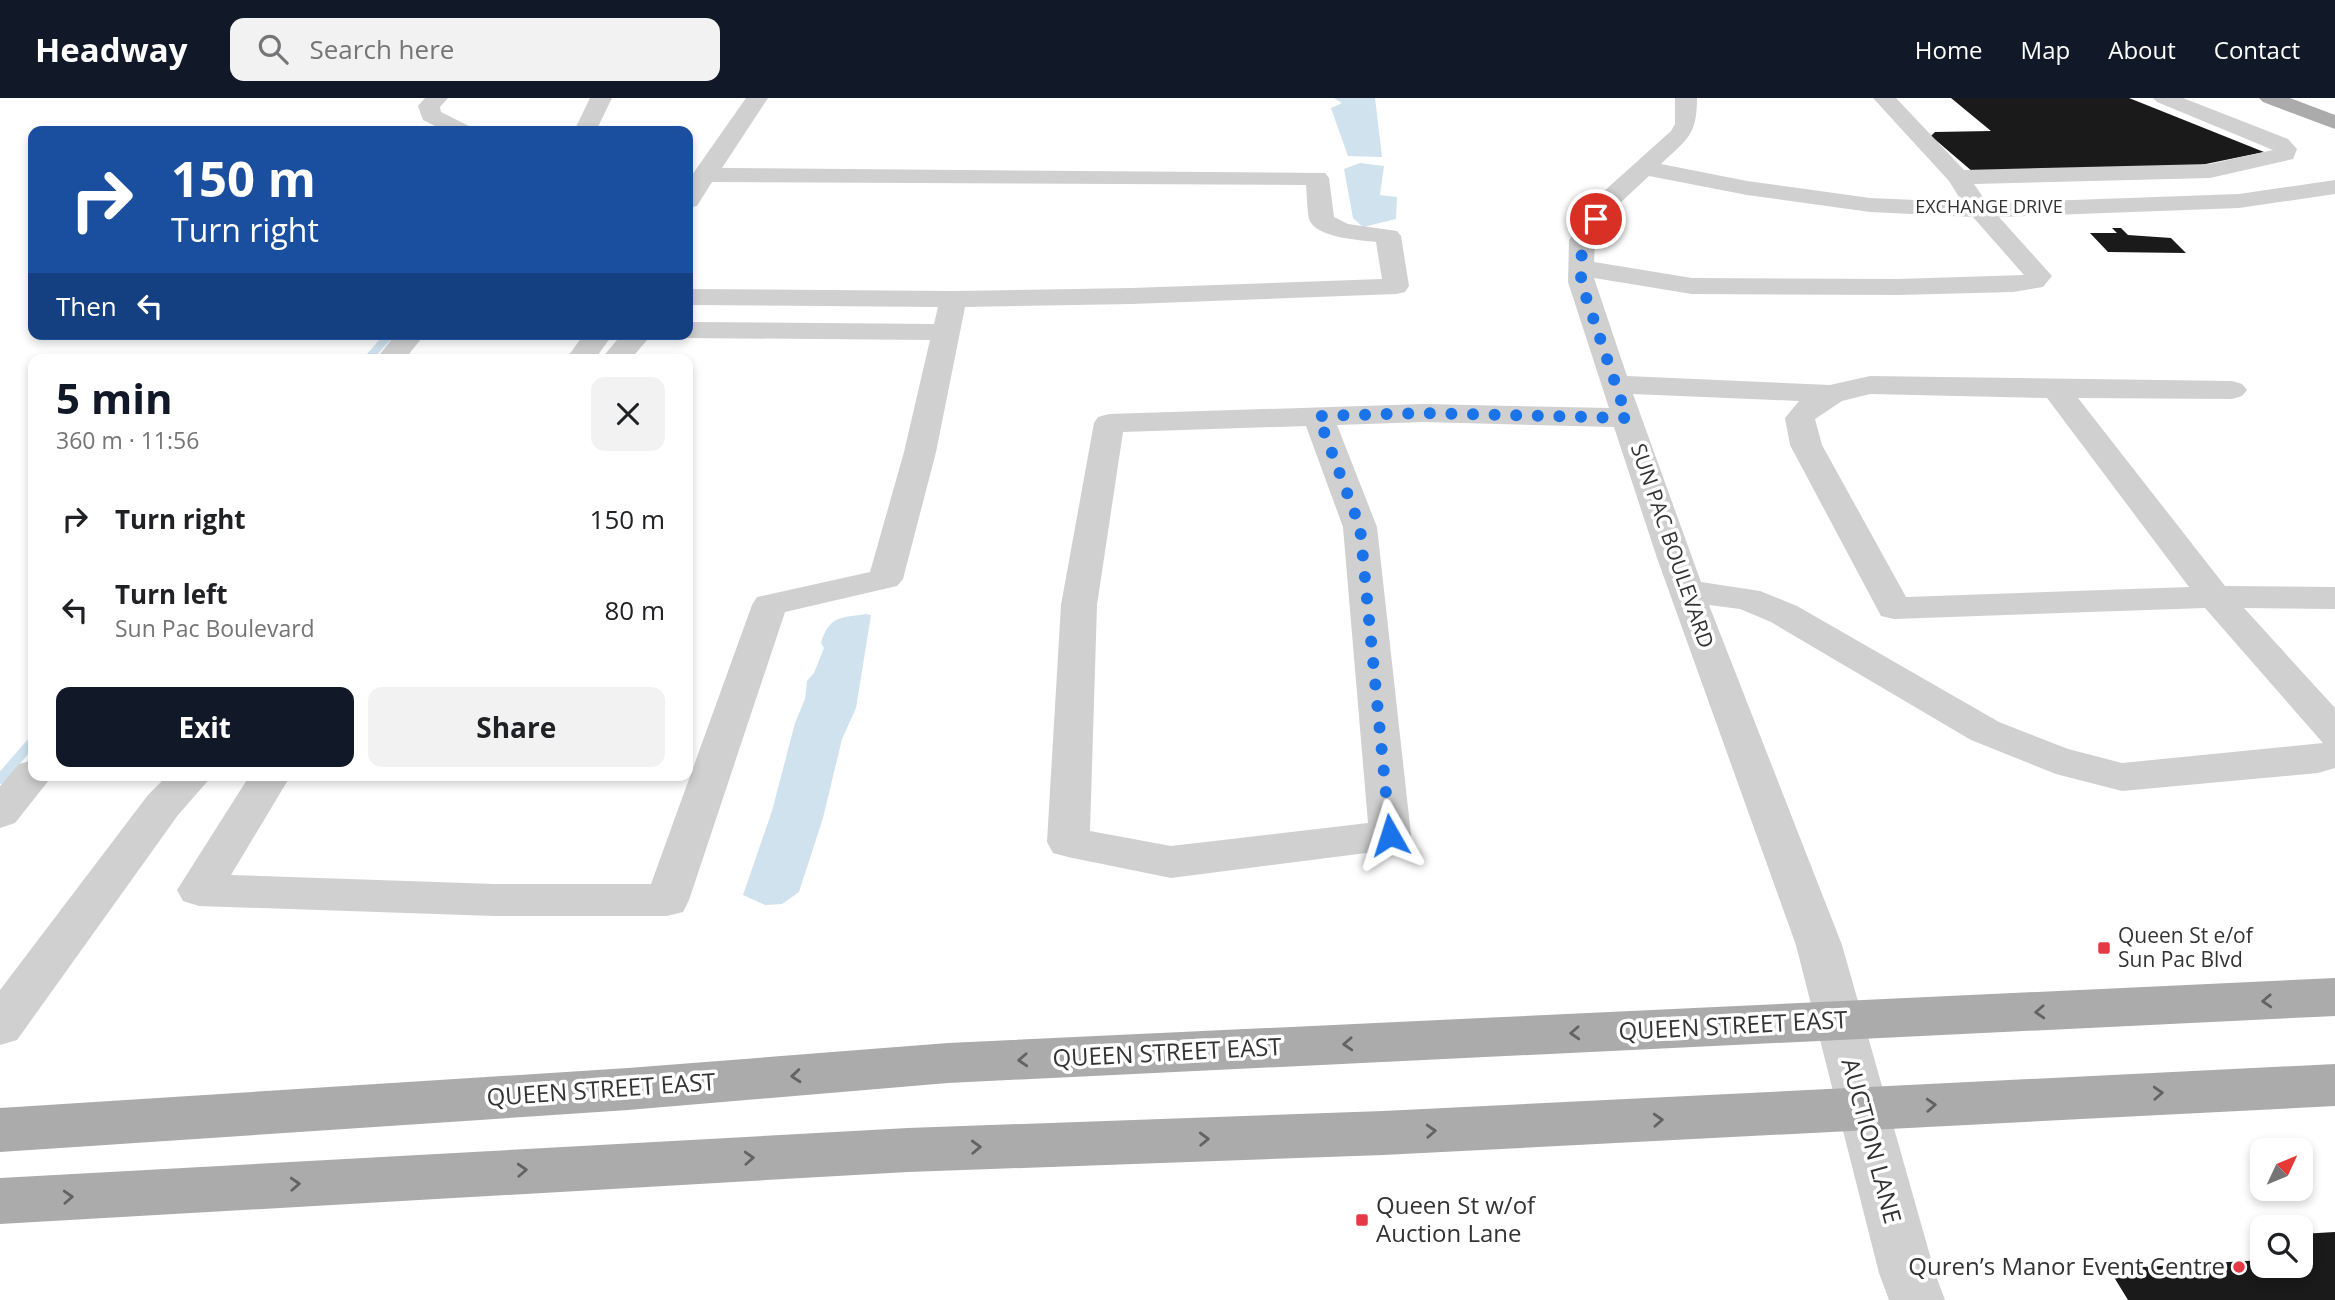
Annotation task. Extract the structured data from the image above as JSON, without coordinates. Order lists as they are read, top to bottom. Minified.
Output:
{"streets":{"main road":["QUEEN STREET EAST"],"street":["EXCHANGE DRIVE","SUN PAC BOULEVARD","AUCTION LANE"]},"crossings":[["EXCHANGE DRIVE","SUN PAC BOULEVARD"],["SUN PAC BOULEVARD","QUEEN STREET EAST"],["SUN PAC BOULEVARD","AUCTION LANE"],["QUEEN STREET EAST","AUCTION LANE"]],"places":{"transit":["Queen St e/of Sun Pac Blvd","Queen St w/of Auction Lane"],"other":["Quren’s Manor Event Centre"]},"north":"top right","page":{"header":"Headway","search":"Search here","nav":["Home","Map","About","Contact"],"turn":["150 m","Turn right"],"then":"Then","heading":["5 min","360 m · 11:56"],"list":[{"name":"Turn right","value":"150 m"},{"name":"Turn left","note":"Sun Pac Boulevard","value":"80 m"}],"buttons":["Exit","Share"]}}
